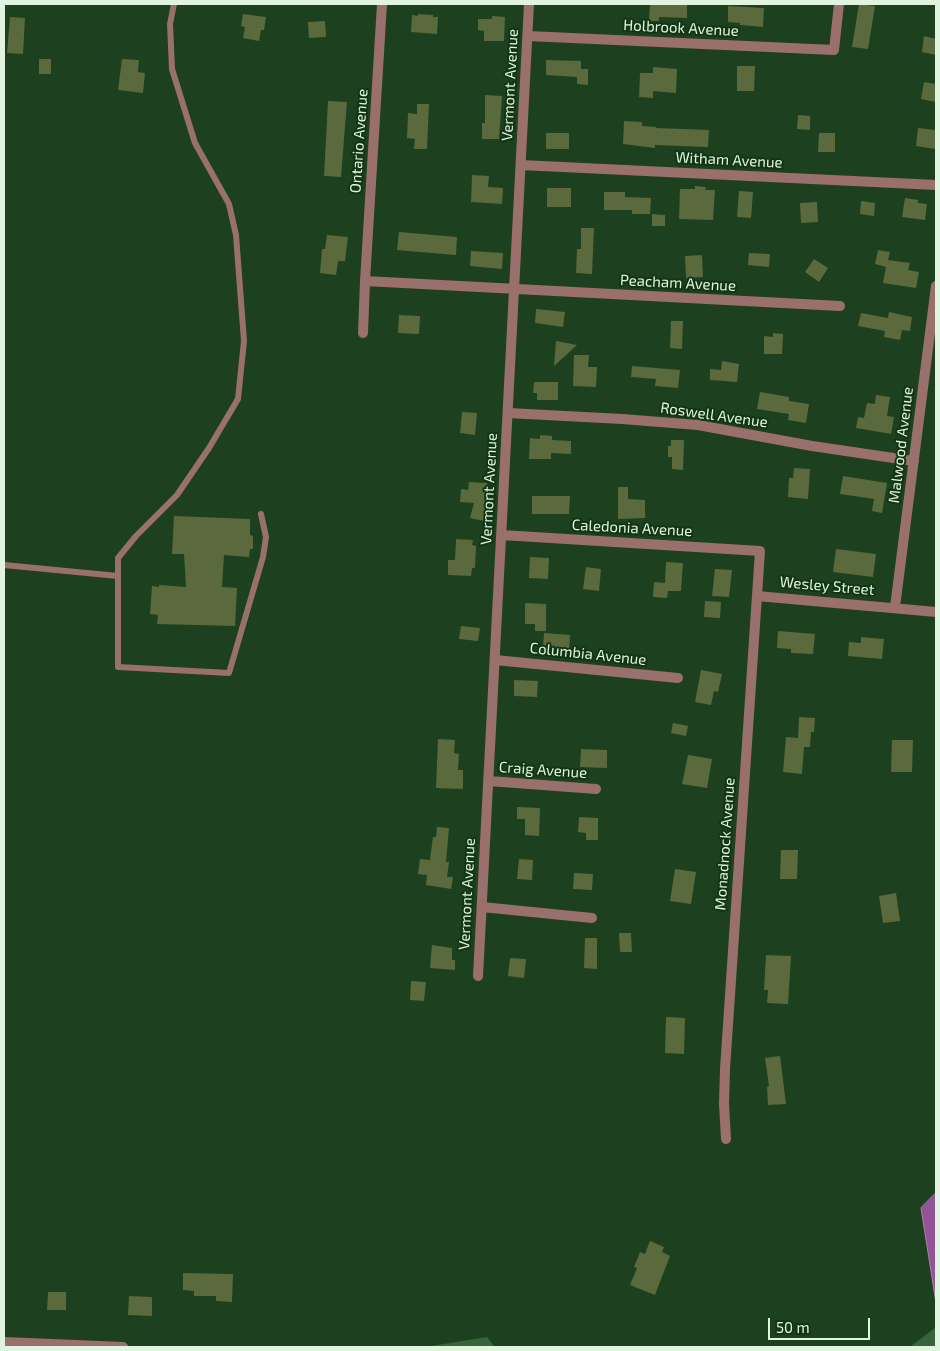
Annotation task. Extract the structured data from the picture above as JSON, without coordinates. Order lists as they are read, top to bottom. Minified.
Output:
{"streets":{"street":["Holbrook Avenue","Vermont Avenue","Ontario Avenue","Witham Avenue","Peacham Avenue","Roswell Avenue","Malwood Avenue","Caledonia Avenue","Wesley Street","Columbia Avenue","Craig Avenue","Monadnock Avenue"]},"crossings":[["Holbrook Avenue","Vermont Avenue"],["Vermont Avenue","Witham Avenue"],["Vermont Avenue","Peacham Avenue"],["Vermont Avenue","Roswell Avenue"],["Vermont Avenue","Caledonia Avenue"],["Vermont Avenue","Columbia Avenue"],["Vermont Avenue","Craig Avenue"],["Roswell Avenue","Malwood Avenue"],["Malwood Avenue","Wesley Street"],["Caledonia Avenue","Monadnock Avenue"],["Wesley Street","Monadnock Avenue"]],"scale_bar":"50 m"}
